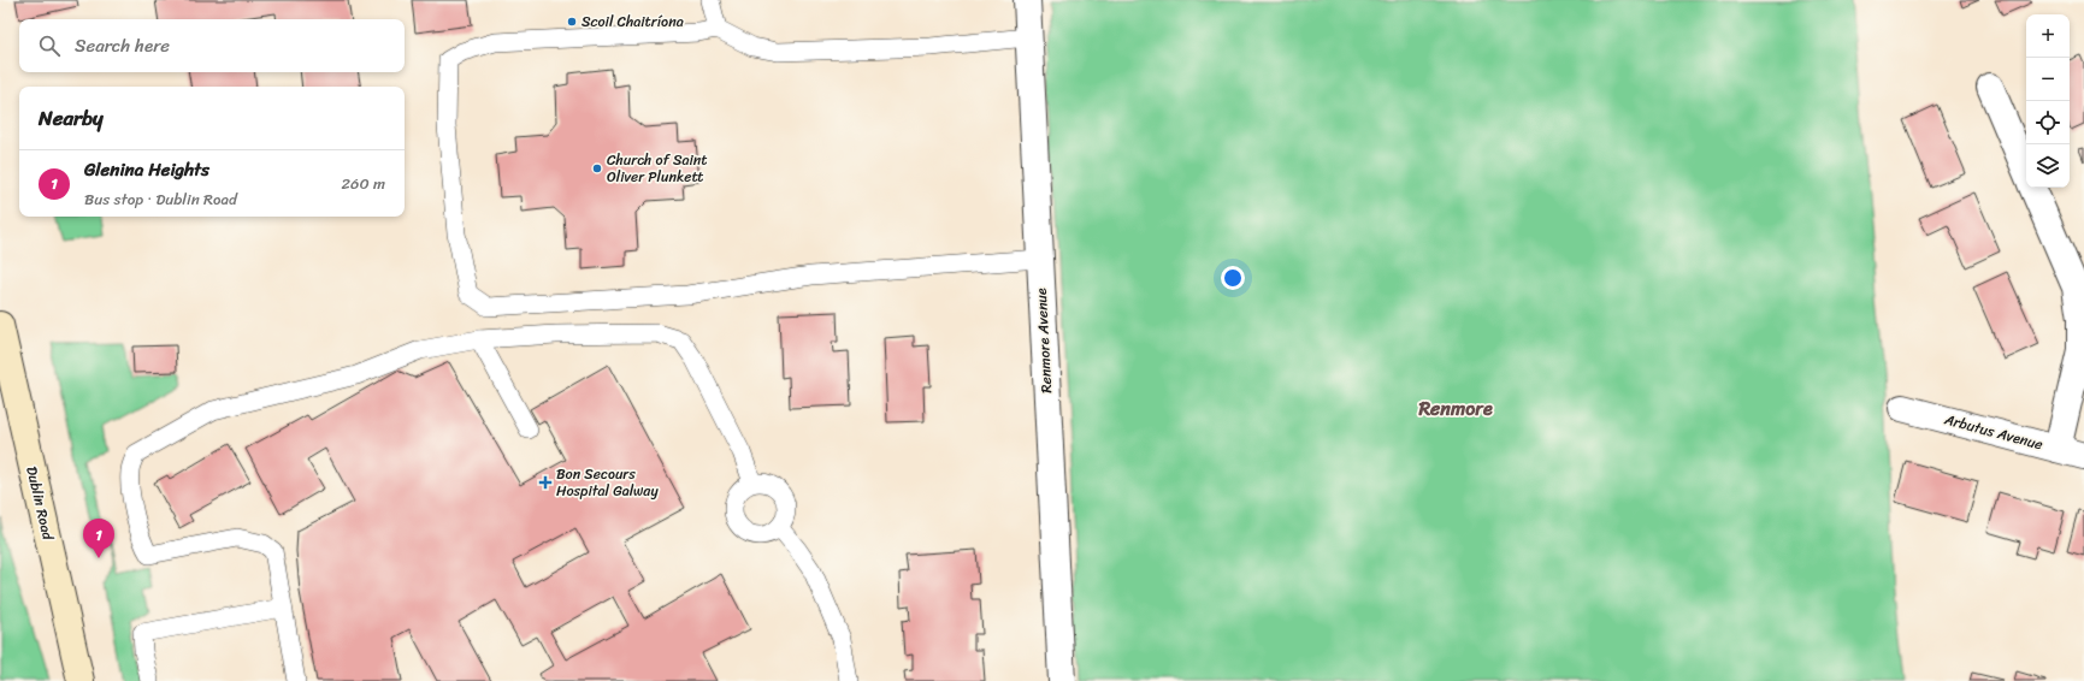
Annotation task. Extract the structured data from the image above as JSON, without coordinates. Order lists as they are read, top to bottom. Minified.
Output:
{"streets":{"main road":["Dublin Road"],"street":["Renmore Avenue","Arbutus Avenue"]},"districts":["Renmore"],"places":{"other":["Scoil Chaitríona","Church of Saint Oliver Plunkett"],"health":["Bon Secours Hospital Galway"]},"page":{"map_buttons":["+","−"],"search":"Search here","heading":"Nearby","list":[{"mark":"1","name":"Glenina Heights","note":"Bus stop · Dublin Road","value":"260 m"}],"pins":"1"}}
